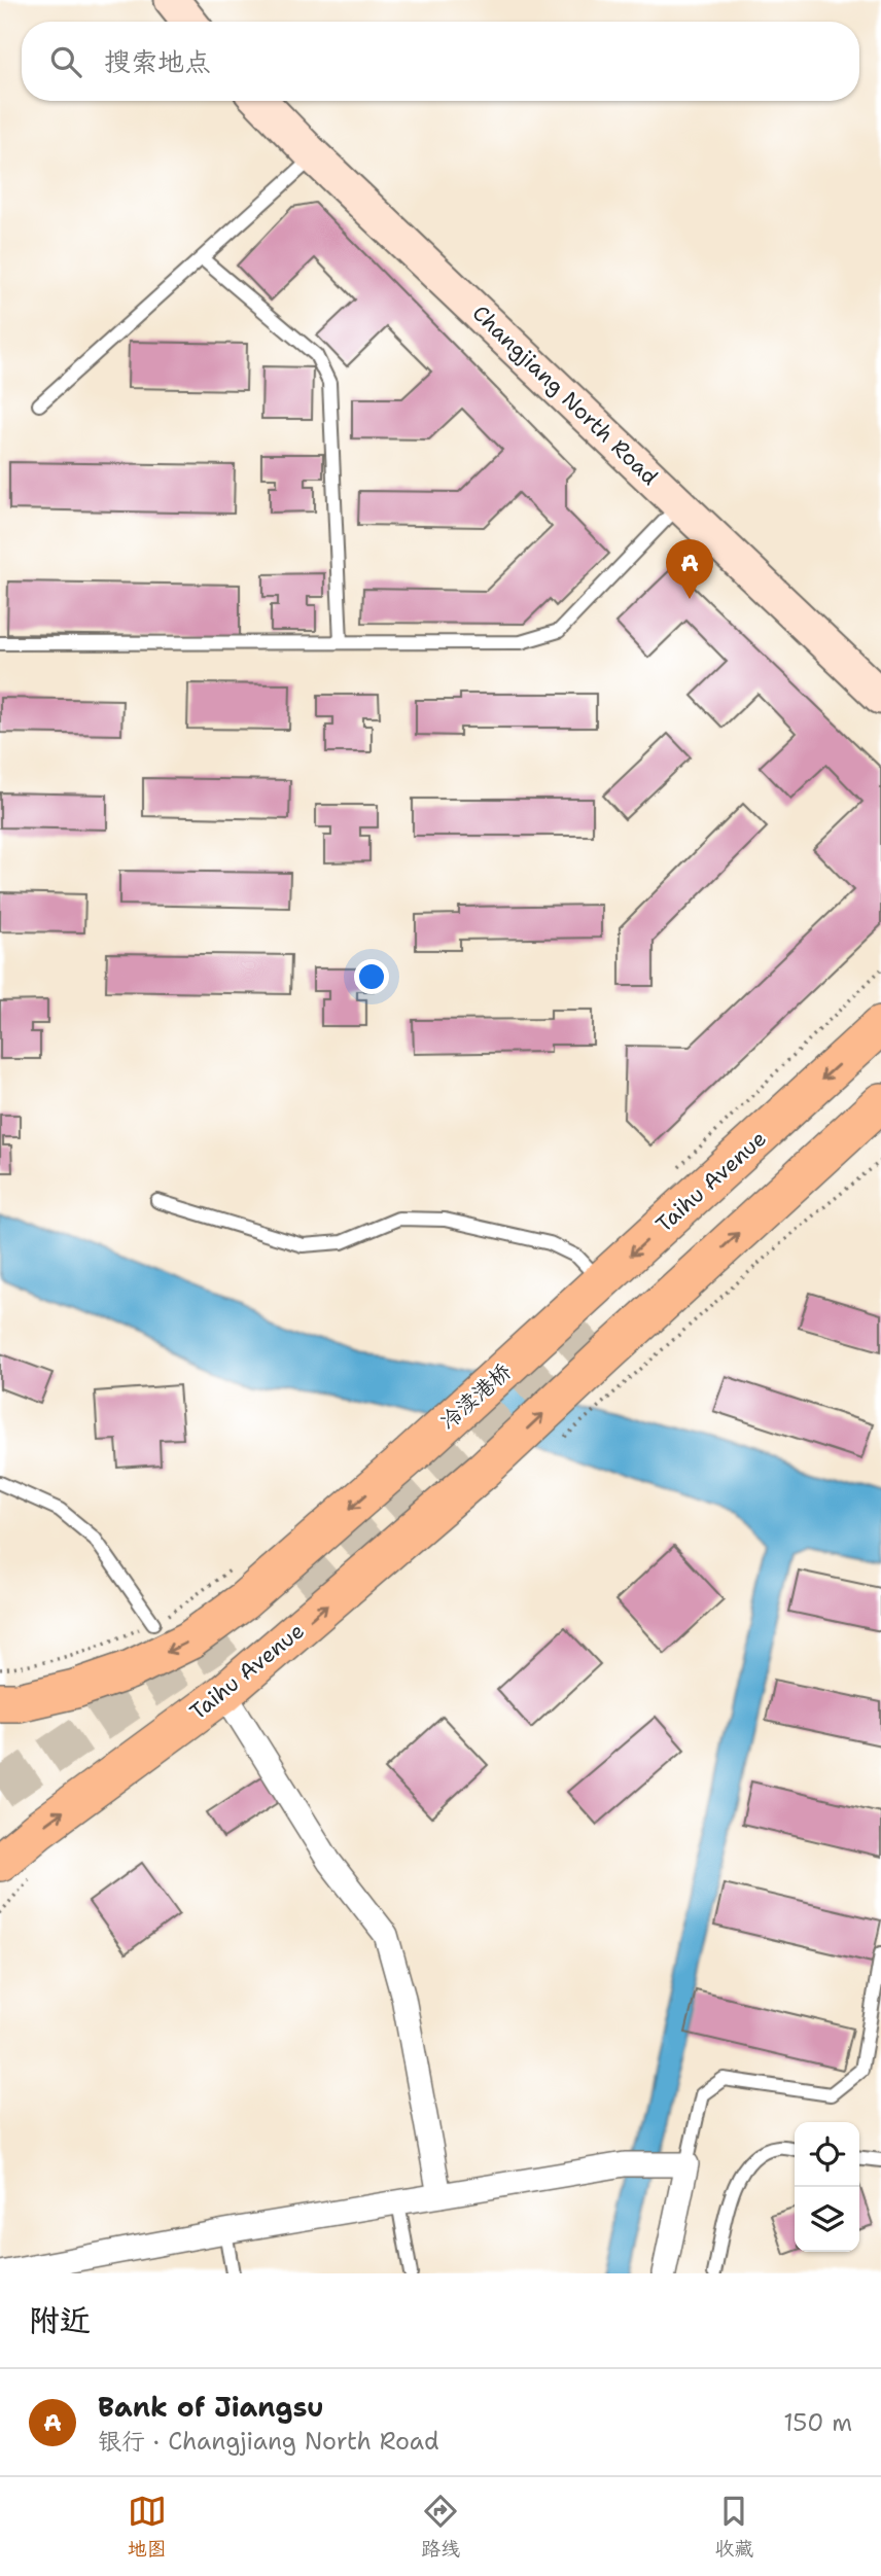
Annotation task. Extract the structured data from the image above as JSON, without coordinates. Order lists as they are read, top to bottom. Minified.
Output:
{"streets":{"main road":["Changjiang North Road","Taihu Avenue","冷渎港桥"]},"crossings":[["Taihu Avenue","冷渎港桥"]],"one_way":["冷渎港桥"],"page":{"search":"搜索地点","pins":"A","heading":"附近","list":[{"mark":"A","name":"Bank of Jiangsu","note":"银行 · Changjiang North Road","value":"150 m"}],"nav":["地图","路线","收藏"]}}
